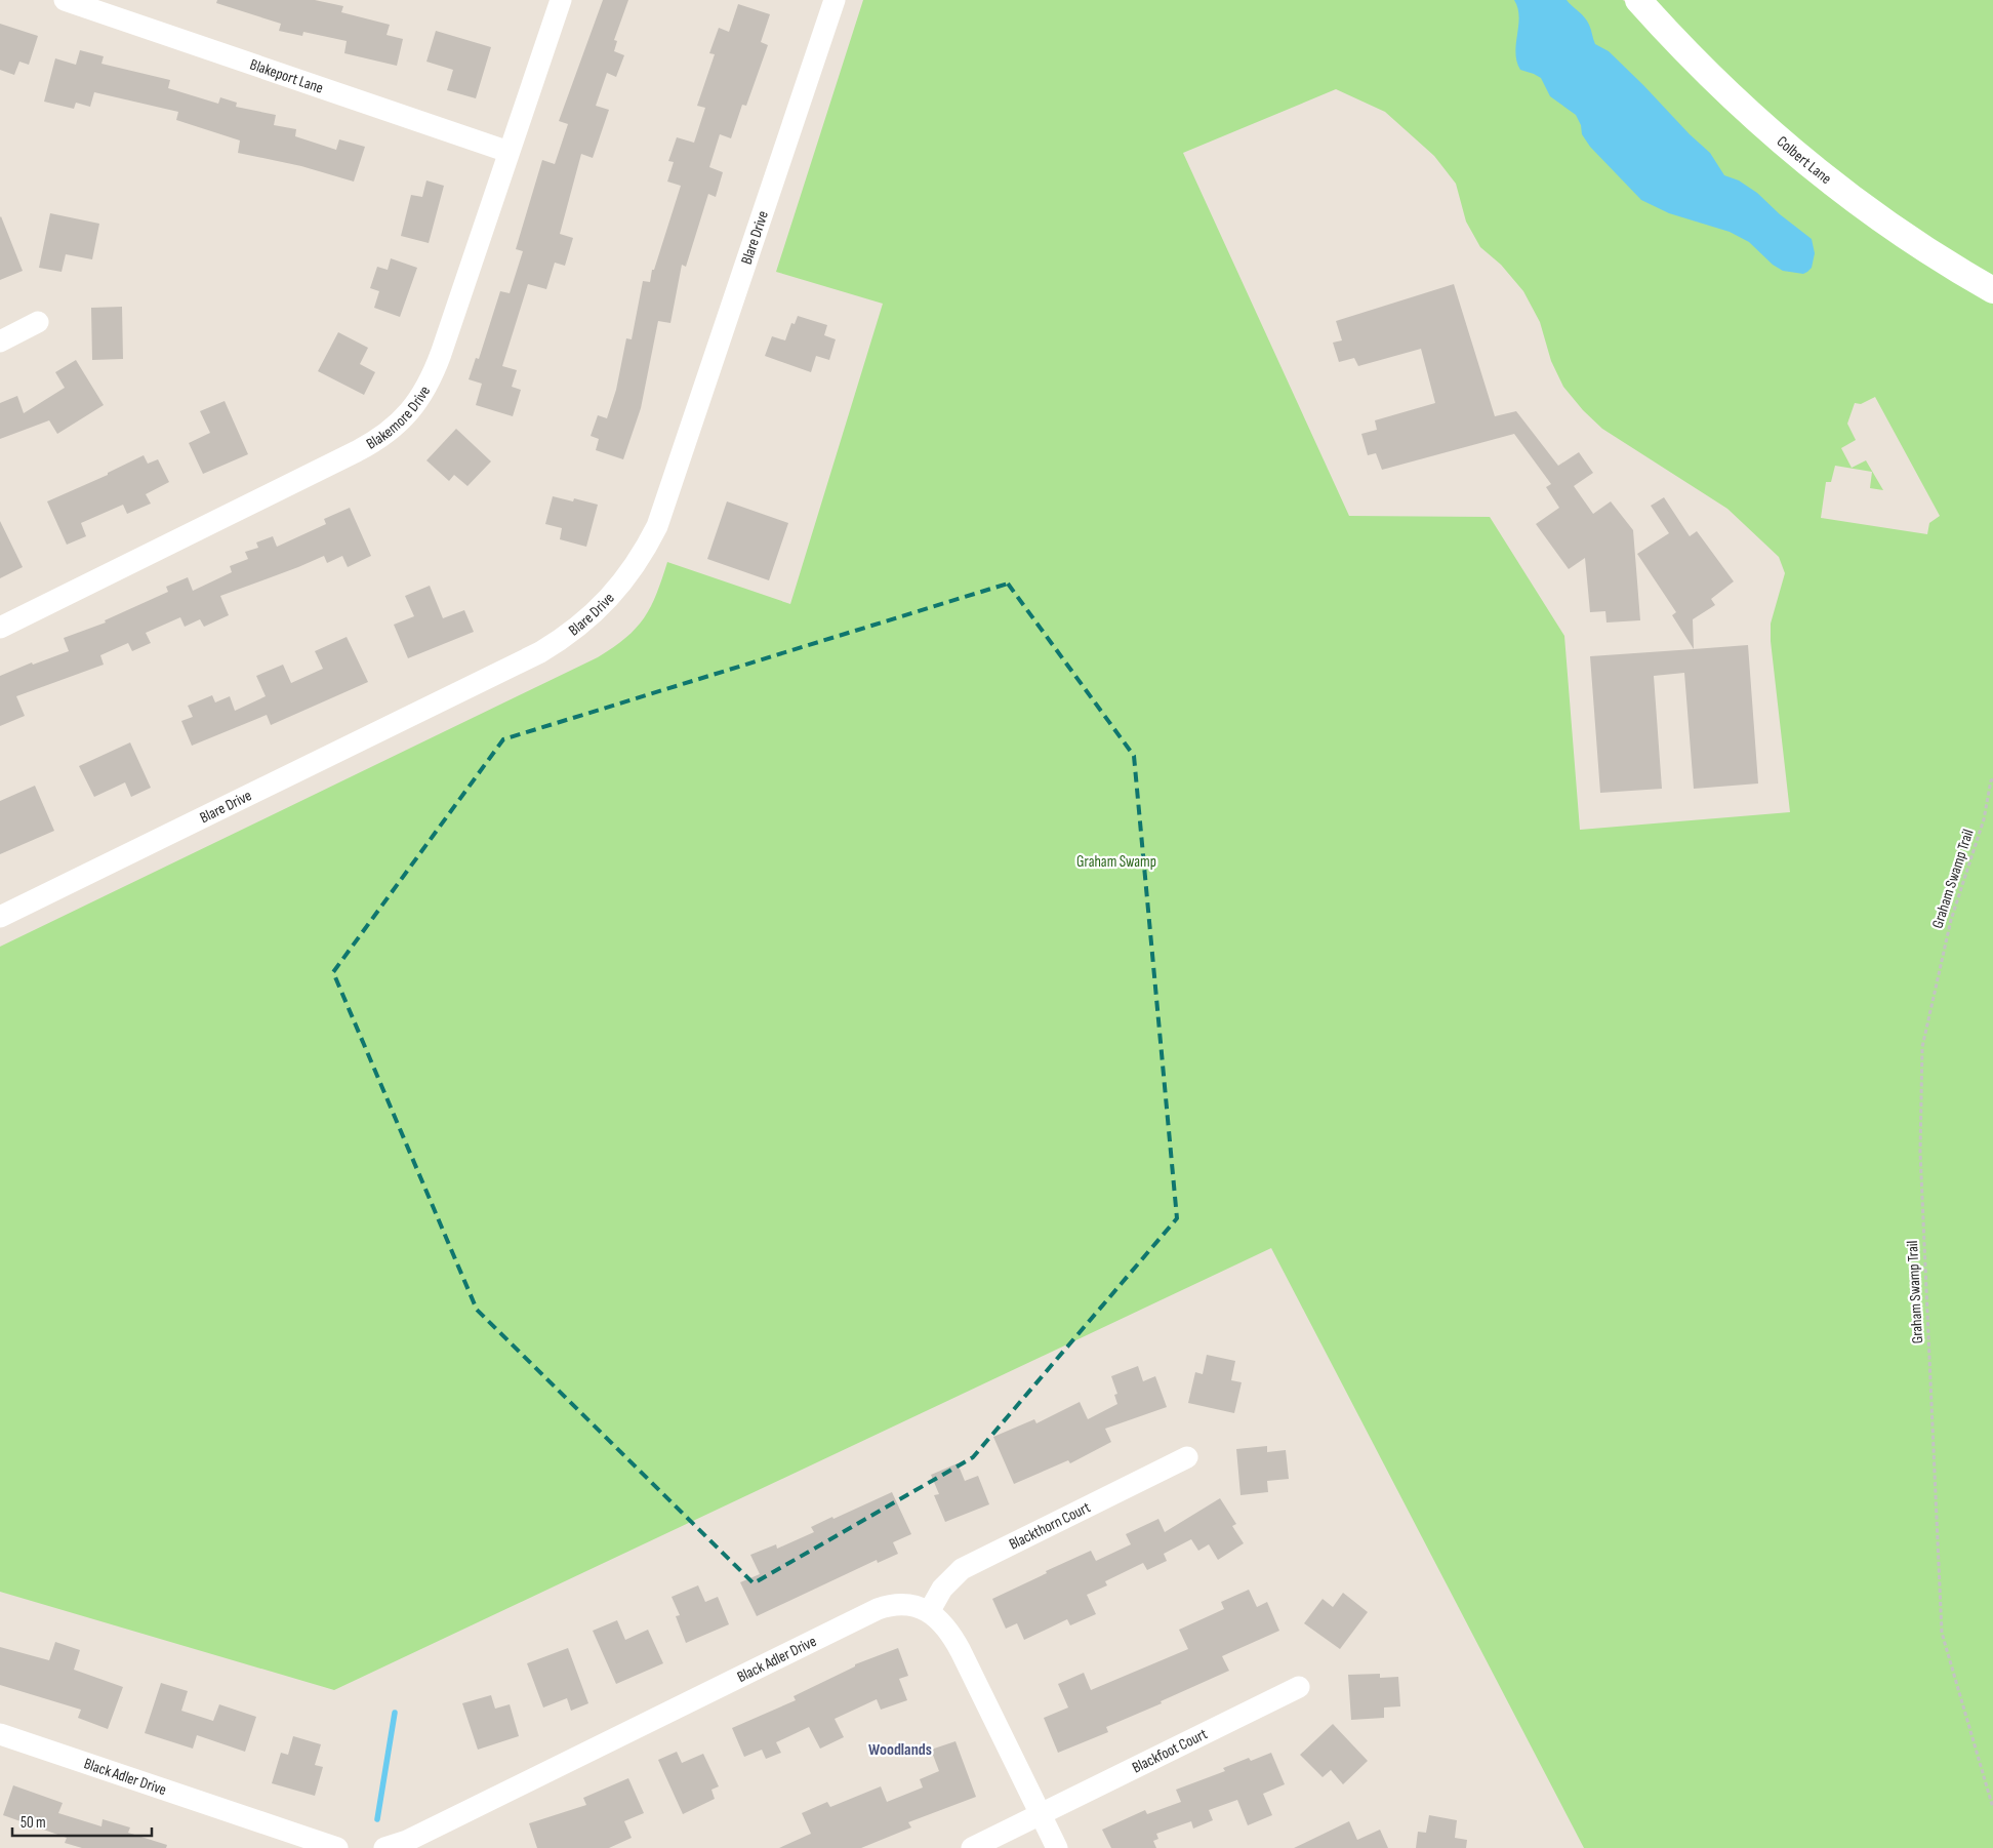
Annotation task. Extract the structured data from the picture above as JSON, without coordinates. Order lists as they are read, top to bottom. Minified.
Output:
{"streets":{"street":["Blakeport Lane","Colbert Lane","Blare Drive","Blakemore Drive","Blackthorn Court","Black Adler Drive","Blackfoot Court"],"path":["Graham Swamp Trail"]},"crossings":[["Blakeport Lane","Blakemore Drive"],["Blackthorn Court","Black Adler Drive"],["Black Adler Drive","Blackfoot Court"]],"districts":["Woodlands"],"parks":["Graham Swamp"],"scale_bar":"50 m"}
